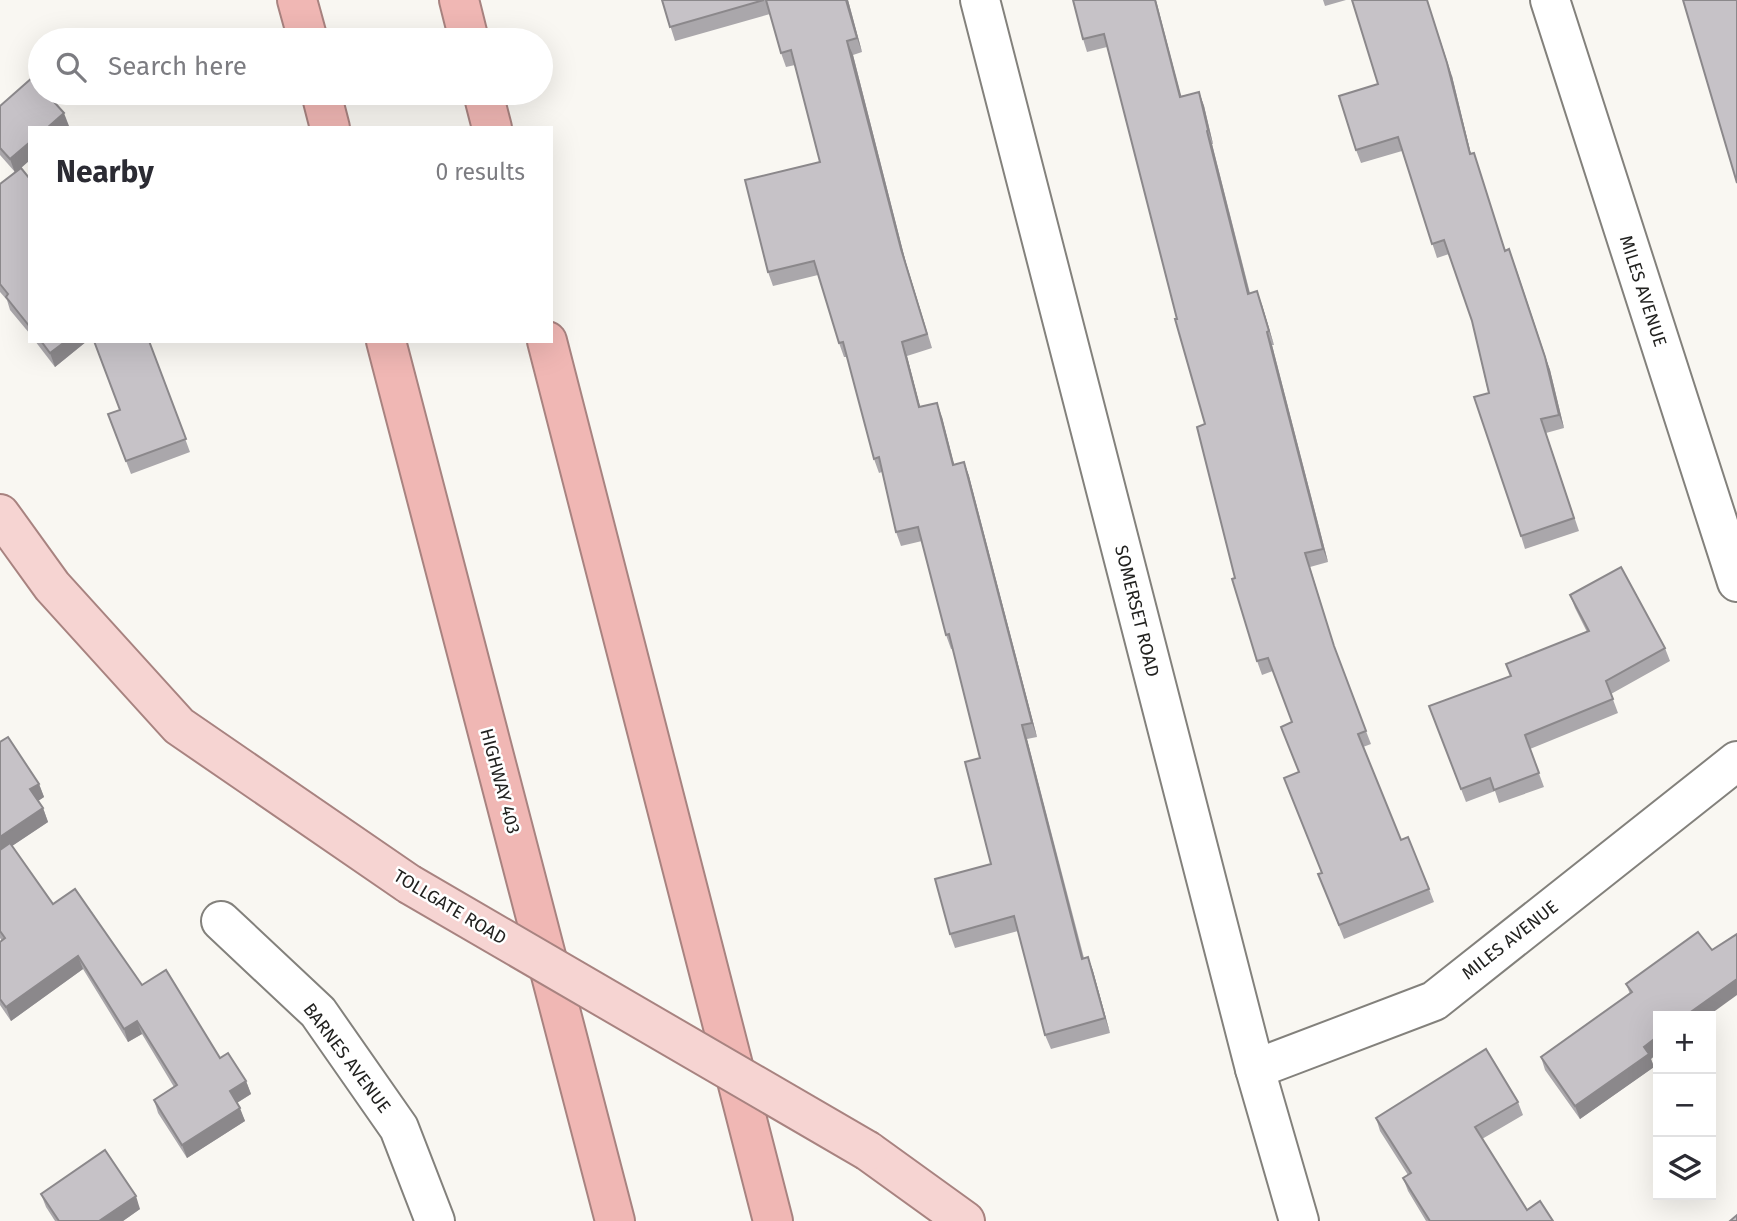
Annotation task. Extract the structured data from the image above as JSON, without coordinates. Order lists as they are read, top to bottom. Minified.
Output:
{"streets":{"highway":["HIGHWAY 403"],"main road":["TOLLGATE ROAD"],"street":["MILES AVENUE","SOMERSET ROAD","BARNES AVENUE"]},"crossings":[["MILES AVENUE","SOMERSET ROAD"]],"page":{"search":"Search here","heading":["Nearby","0 results"],"map_buttons":["+","−"]}}
